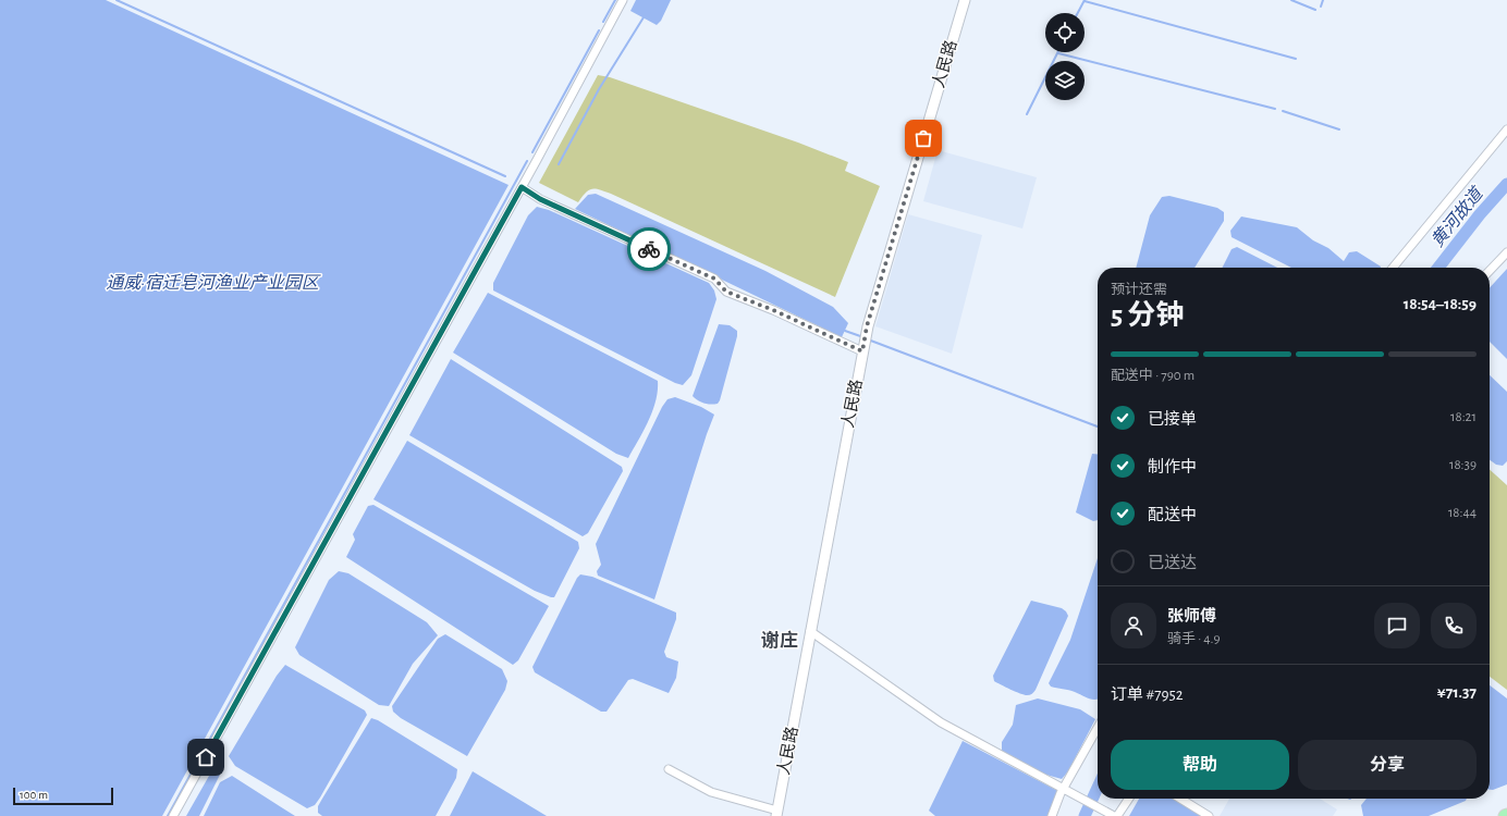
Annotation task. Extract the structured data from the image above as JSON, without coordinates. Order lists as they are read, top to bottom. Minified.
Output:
{"streets":{"street":["人民路"]},"districts":["谢庄"],"water":["黄河故道","通威·宿迁皂河渔业产业园区"],"scale_bar":"100 m","page":{"heading":["5 分钟","预计还需","18:54–18:59"],"panel":["张师傅","骑手 · 4.9","订单 #7952","¥71.37"],"bar":"配送中 · 790 m","list":[["已接单","18:21"],["制作中","18:39"],["配送中","18:44"],"已送达"],"buttons":["帮助","分享"],"scale":"100 m"}}
